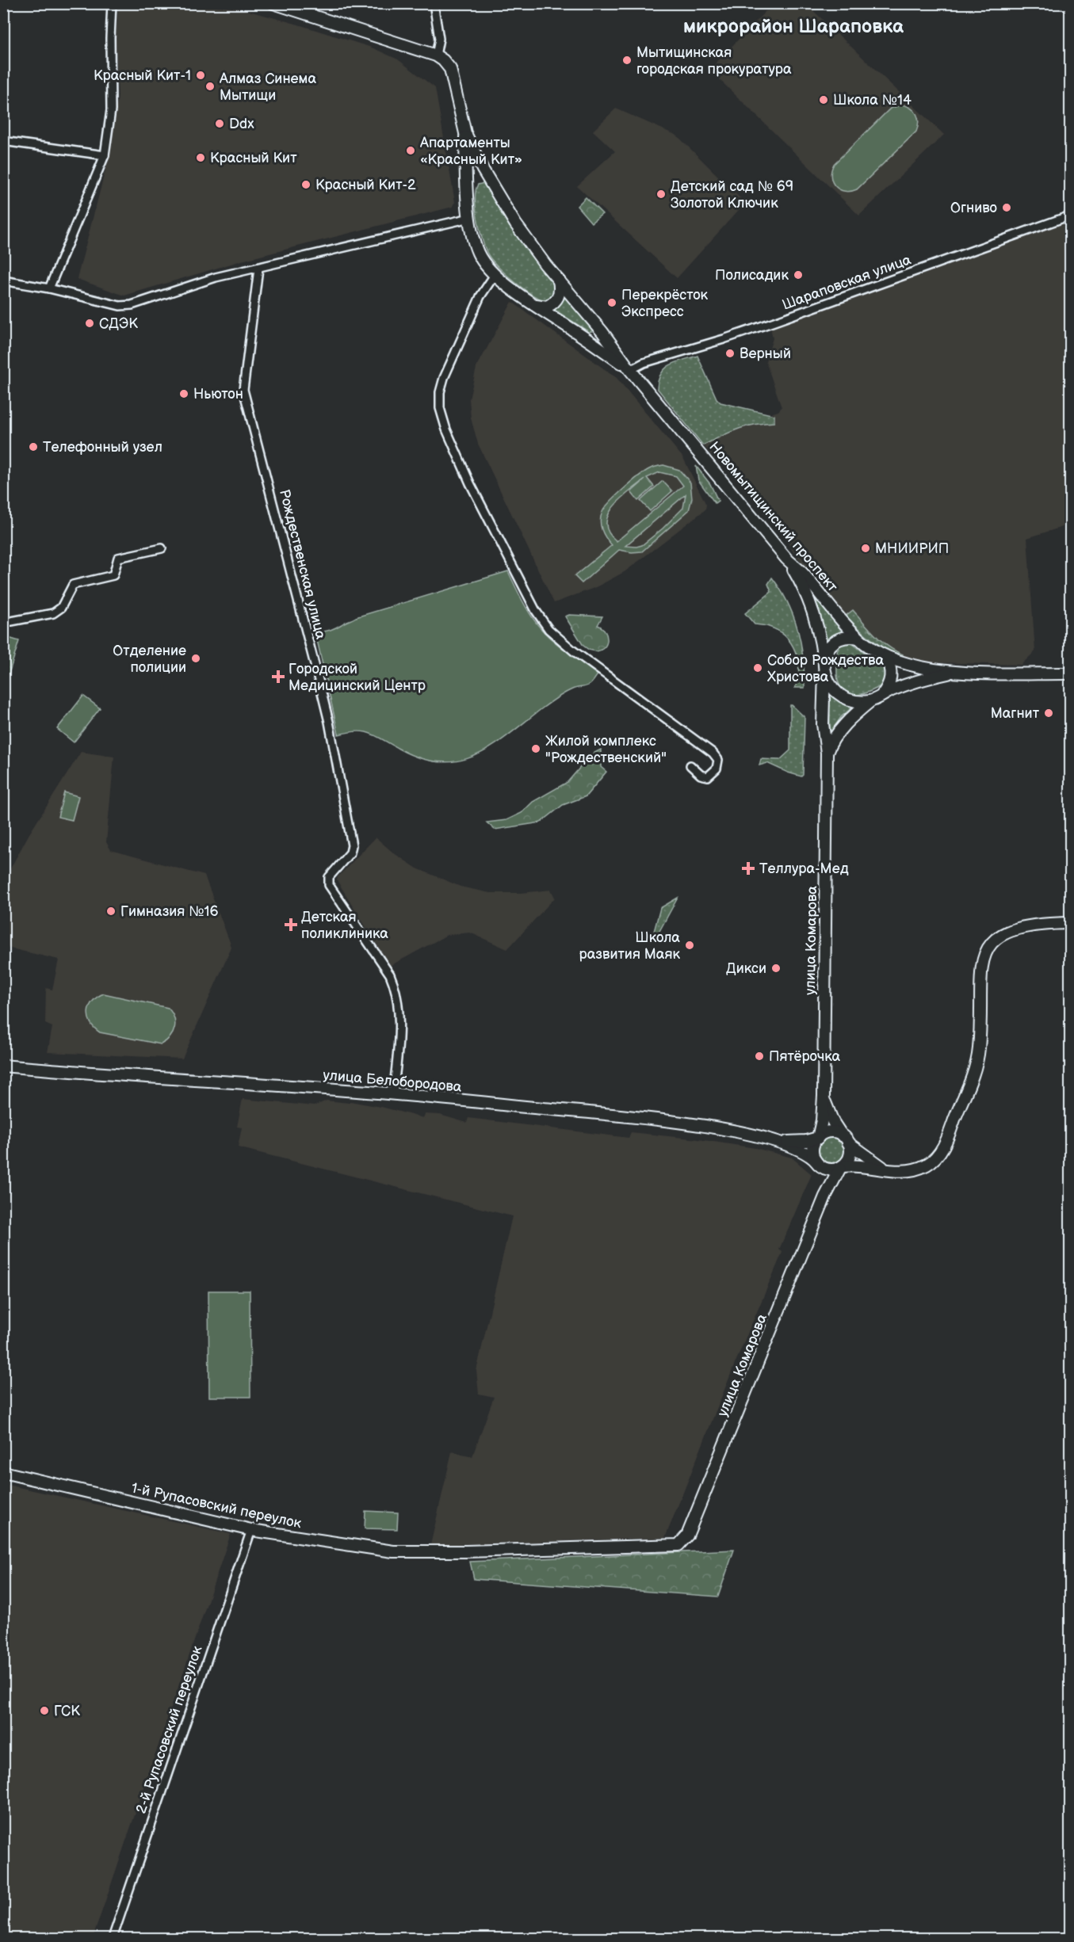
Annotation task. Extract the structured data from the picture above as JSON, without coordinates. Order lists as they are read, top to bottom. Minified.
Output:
{"streets":{"street":["Шараповская улица","Новомытищинский проспект","Рождественская улица","улица Комарова","улица Белобородова","1-й Рупасовский переулок","2-й Рупасовский переулок"]},"crossings":[["Шараповская улица","Новомытищинский проспект"],["Новомытищинский проспект","улица Комарова"],["Рождественская улица","улица Белобородова"],["улица Комарова","улица Белобородова"],["улица Комарова","1-й Рупасовский переулок"],["1-й Рупасовский переулок","2-й Рупасовский переулок"]],"districts":["микрорайон Шараповка"],"places":{"other":["Мытищинская городская прокуратура","Красный Кит-1","Алмаз Синема Мытищи","Школа №14","Ddx","Апартаменты «Красный Кит»","Красный Кит","Красный Кит-2","Детский сад № 69 Золотой Ключик","Огниво","Полисадик","Перекрёсток Экспресс","СДЭК","Верный","Ньютон","Телефонный узел","МНИИРИП","Отделение полиции","Собор Рождества Христова","Магнит","Жилой комплекс \"Рождественский\"","Гимназия №16","Школа развития Маяк","Дикси","Пятёрочка","ГСК"],"health":["Городской Медицинский Центр","Теллура-Мед","Детская поликлиника"]}}
